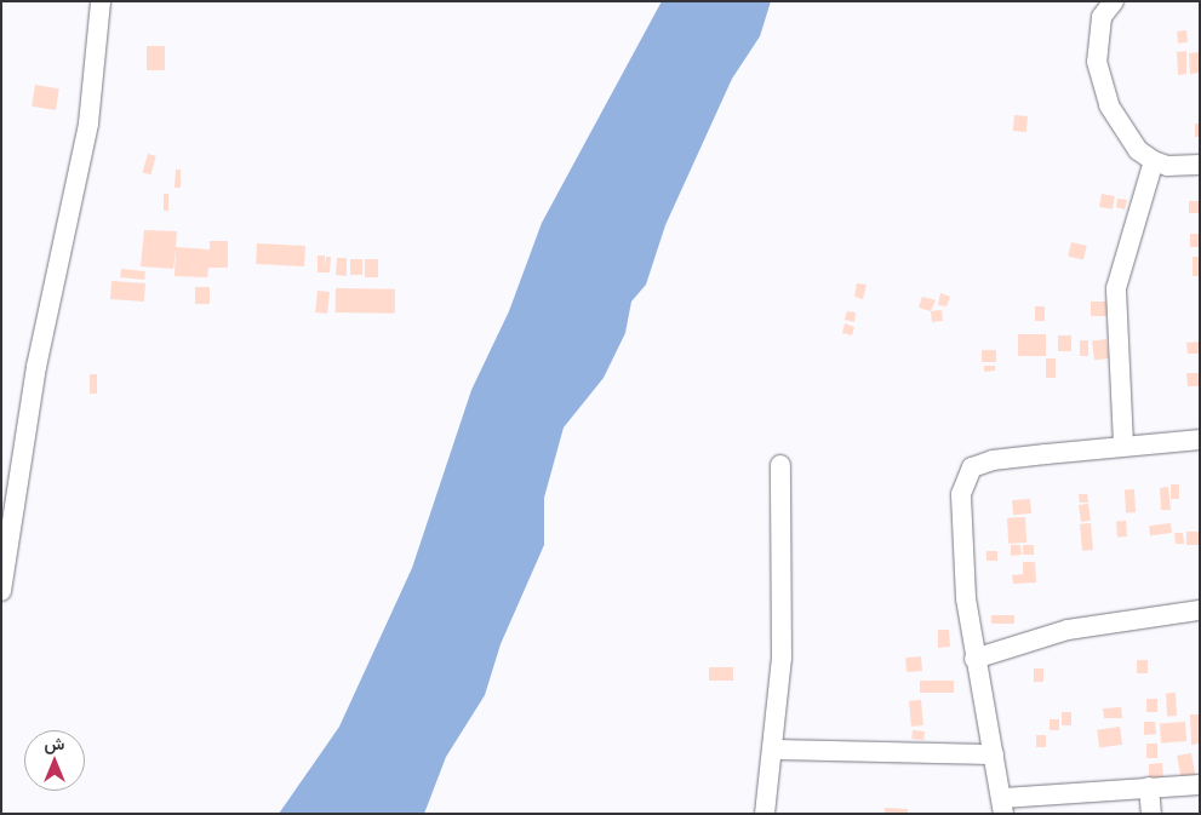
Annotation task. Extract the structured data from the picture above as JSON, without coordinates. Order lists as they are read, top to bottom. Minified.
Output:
{"north":"top"}
